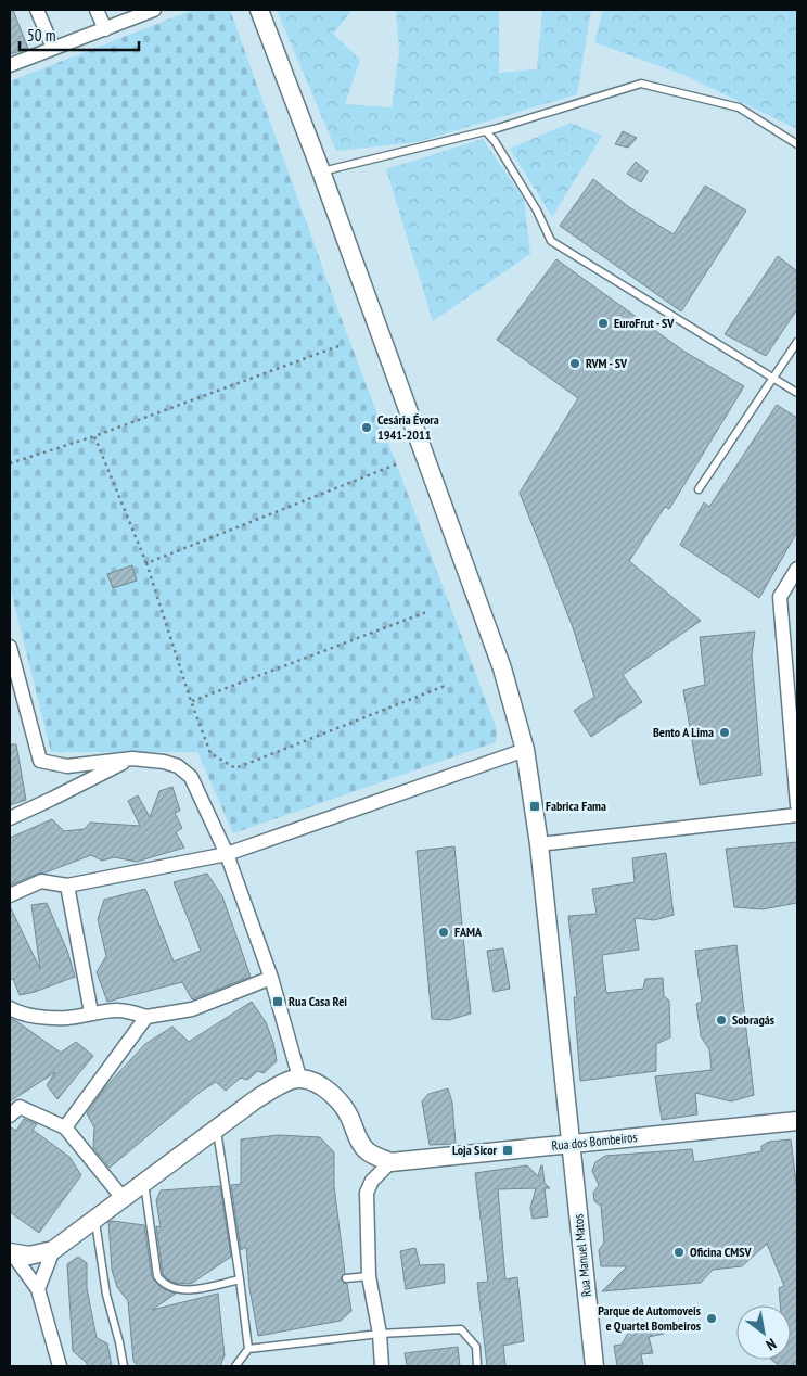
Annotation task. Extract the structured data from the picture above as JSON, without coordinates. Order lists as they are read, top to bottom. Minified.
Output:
{"streets":{"main road":["Rua dos Bombeiros","Rua Manuel Matos"]},"crossings":[["Rua dos Bombeiros","Rua Manuel Matos"]],"places":{"other":["EuroFrut - SV","RVM - SV","Cesária Évora 1941-2011","Bento A Lima","FAMA","Sobragás","Oficina CMSV","Parque de Automoveis e Quartel Bombeiros"],"transit":["Fabrica Fama","Rua Casa Rei","Loja Sicor"]},"scale_bar":"50 m","north":"bottom right"}
